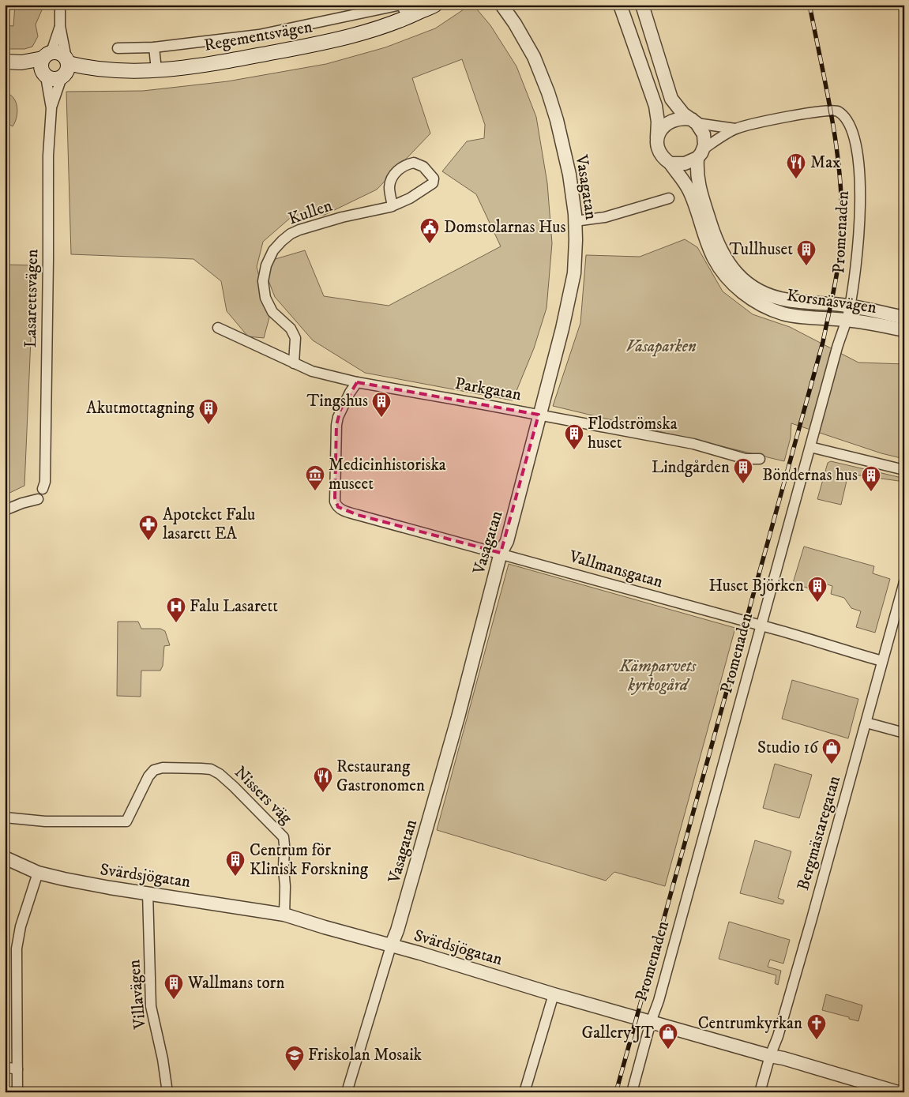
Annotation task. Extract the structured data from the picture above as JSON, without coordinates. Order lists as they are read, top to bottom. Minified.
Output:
{"streets":{"main road":["Regementsvägen"],"street":["Vasagatan","Kullen","Promenaden","Lasarettsvägen","Korsnäsvägen","Parkgatan","Vallmansgatan","Nissers väg","Bergmästaregatan","Svärdsjögatan","Villavägen"]},"crossings":[["Regementsvägen","Lasarettsvägen"],["Vasagatan","Parkgatan"],["Vasagatan","Vallmansgatan"],["Vasagatan","Svärdsjögatan"],["Kullen","Parkgatan"],["Promenaden","Korsnäsvägen"],["Promenaden","Vallmansgatan"],["Promenaden","Svärdsjögatan"],["Parkgatan","Vallmansgatan"],["Vallmansgatan","Bergmästaregatan"],["Nissers väg","Svärdsjögatan"],["Bergmästaregatan","Svärdsjögatan"],["Svärdsjögatan","Villavägen"]],"parks":["Vasaparken","Kämparvets kyrkogård"],"places":{"restaurant":["Max","Restaurang Gastronomen"],"public building":["Domstolarnas Hus"],"building":["Tullhuset","Tingshus","Akutmottagning","Flodströmska huset","Lindgården","Böndernas hus","Huset Björken","Centrum för Klinisk Forskning","Wallmans torn"],"museum":["Medicinhistoriska museet"],"pharmacy":["Apoteket Falu lasarett EA"],"hospital":["Falu Lasarett"],"shop":["Studio 16","Gallery JT"],"church":["Centrumkyrkan"],"school or university":["Friskolan Mosaik"]}}
